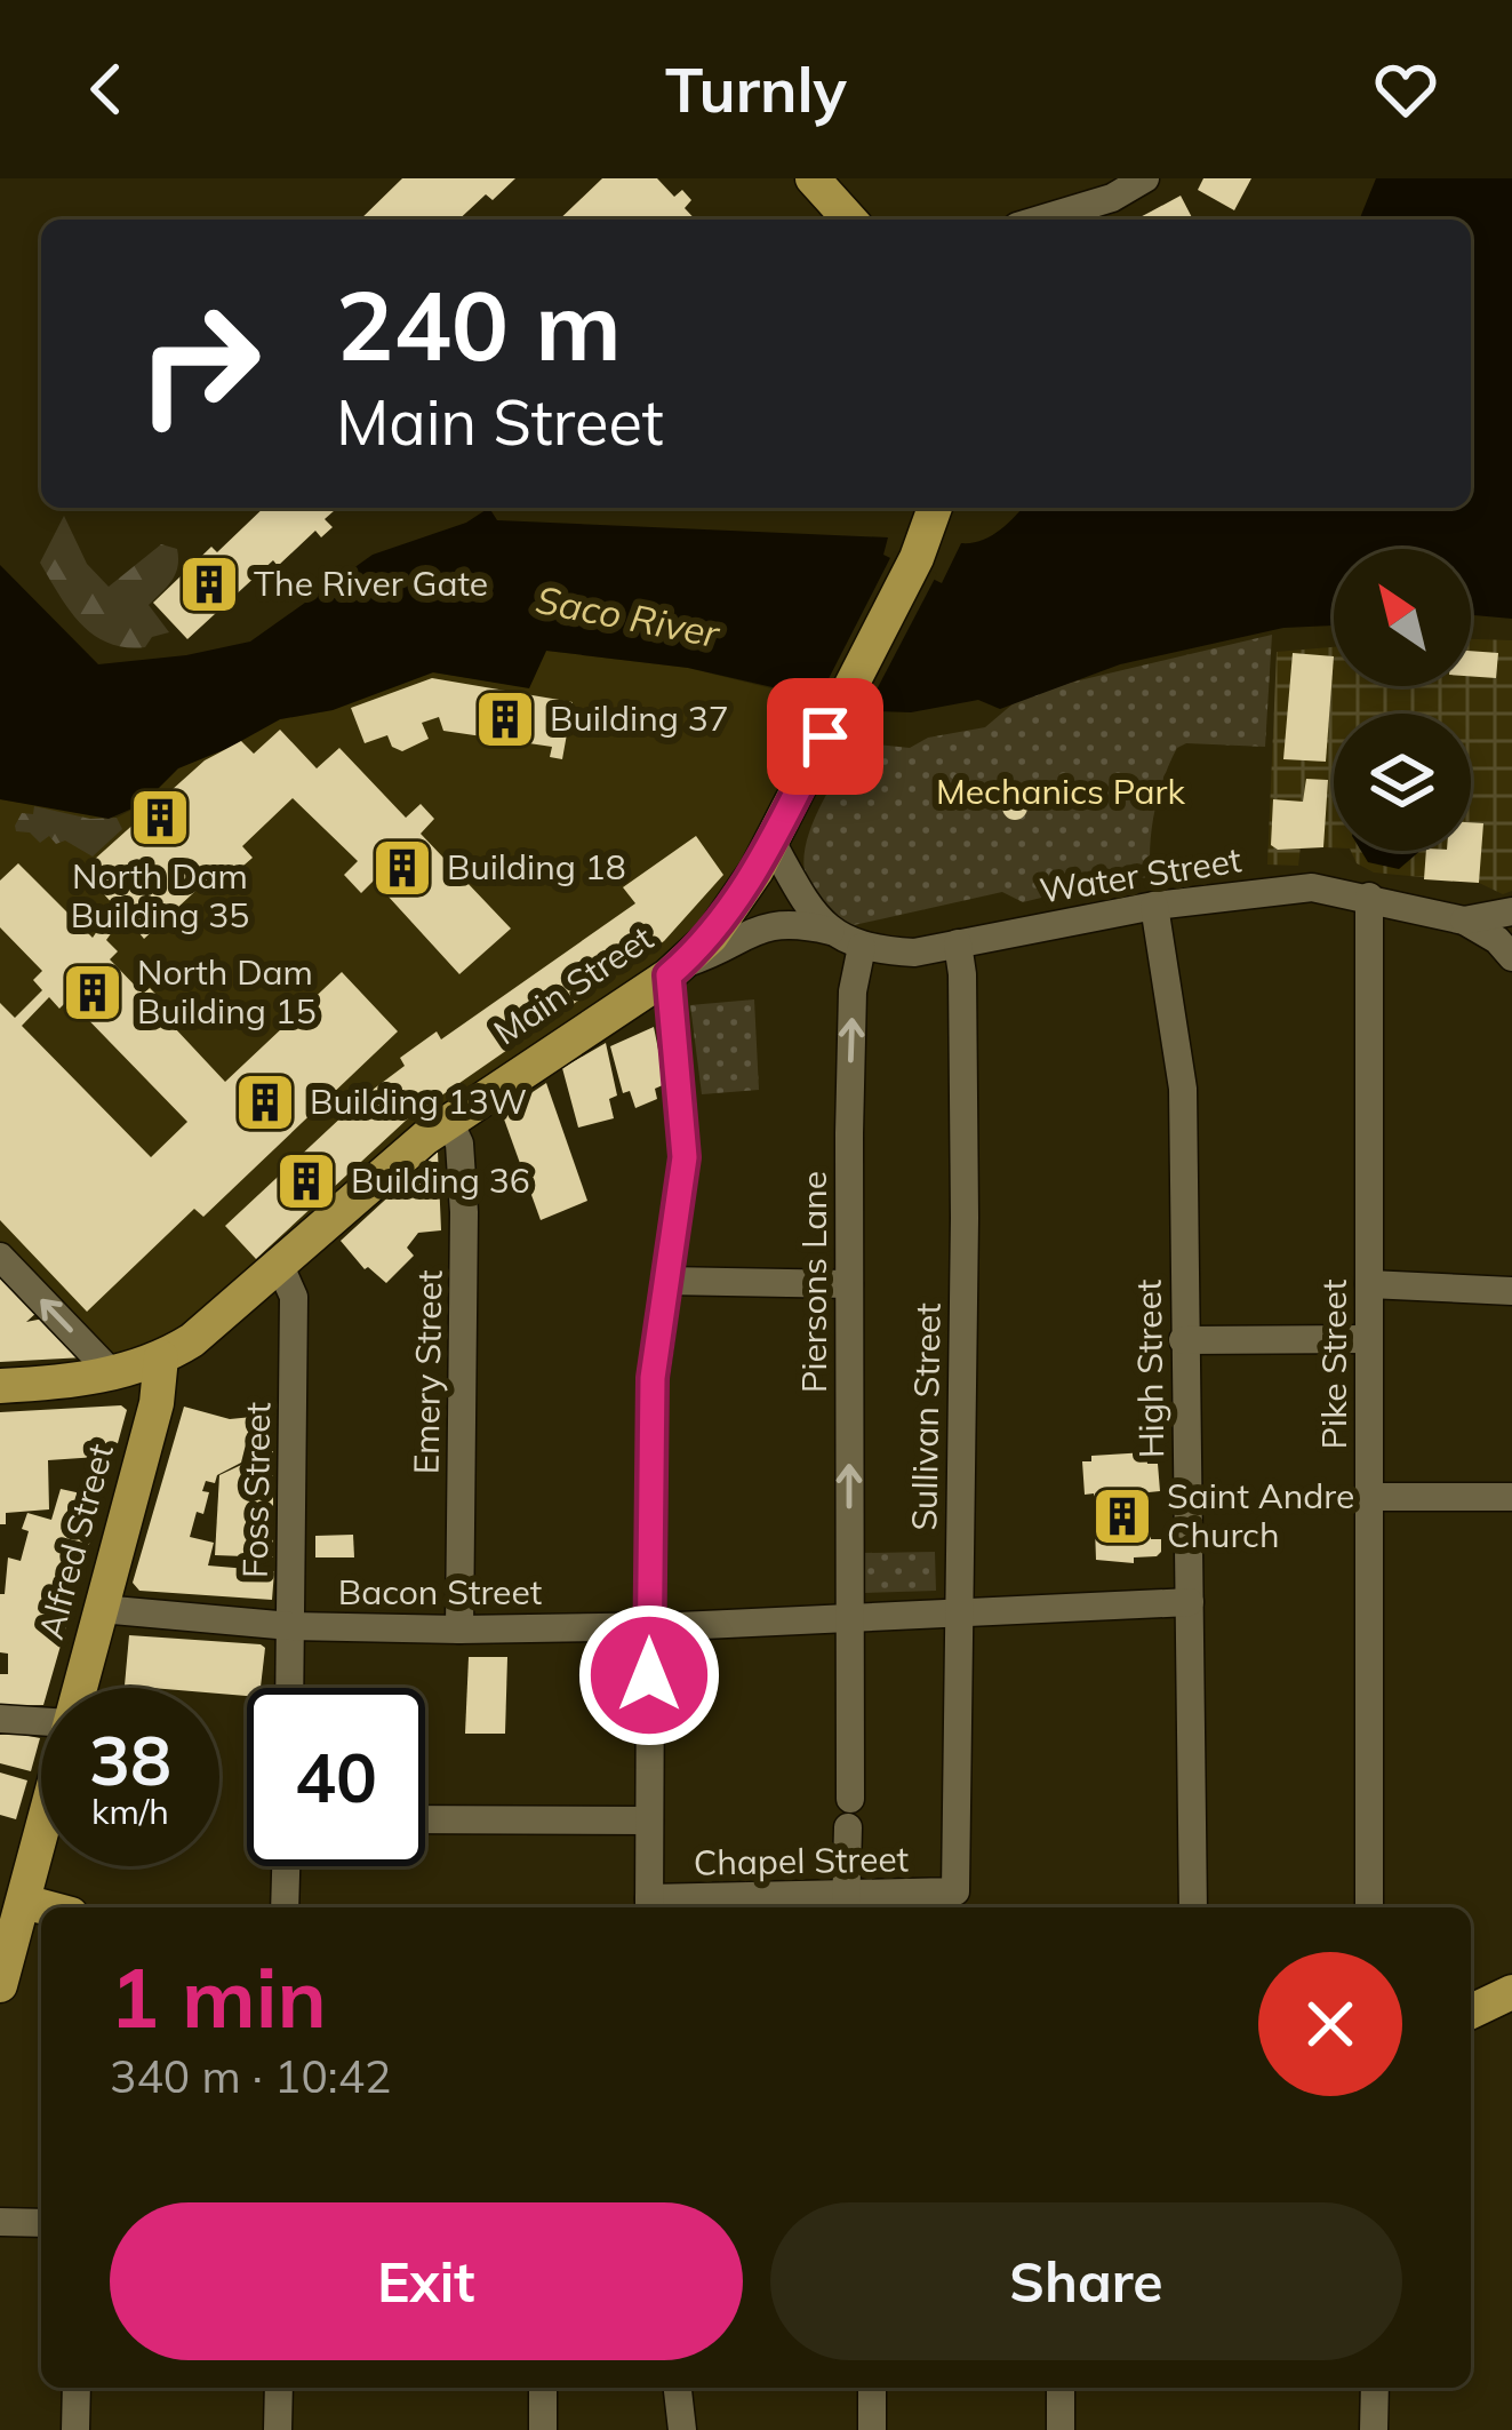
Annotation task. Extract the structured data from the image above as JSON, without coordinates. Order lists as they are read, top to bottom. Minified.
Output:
{"streets":{"main road":["Main Street","Alfred Street"],"street":["Water Street","Piersons Lane","Pike Street","High Street","Emery Street","Sullivan Street","Foss Street","Bacon Street","Chapel Street"]},"crossings":[["Water Street","Piersons Lane"],["Water Street","Pike Street"],["Water Street","High Street"],["Water Street","Sullivan Street"],["Main Street","Emery Street"],["Main Street","Foss Street"],["Main Street","Alfred Street"],["Piersons Lane","Bacon Street"],["Piersons Lane","Chapel Street"],["High Street","Bacon Street"],["Emery Street","Bacon Street"],["Sullivan Street","Bacon Street"],["Sullivan Street","Chapel Street"],["Foss Street","Bacon Street"],["Alfred Street","Bacon Street"]],"water":["Saco River"],"parks":["Mechanics Park"],"places":{"building":["The River Gate","Building 37","North Dam Building 35","Building 18","North Dam Building 15","Building 13W","Building 36","Saint Andre Church"]},"north":"top left","page":{"header":"Turnly","turn":["240 m","Main Street"],"speed":"38 km/h","limit":"40","heading":["1 min","340 m · 10:42"],"buttons":["Exit","Share"]}}
